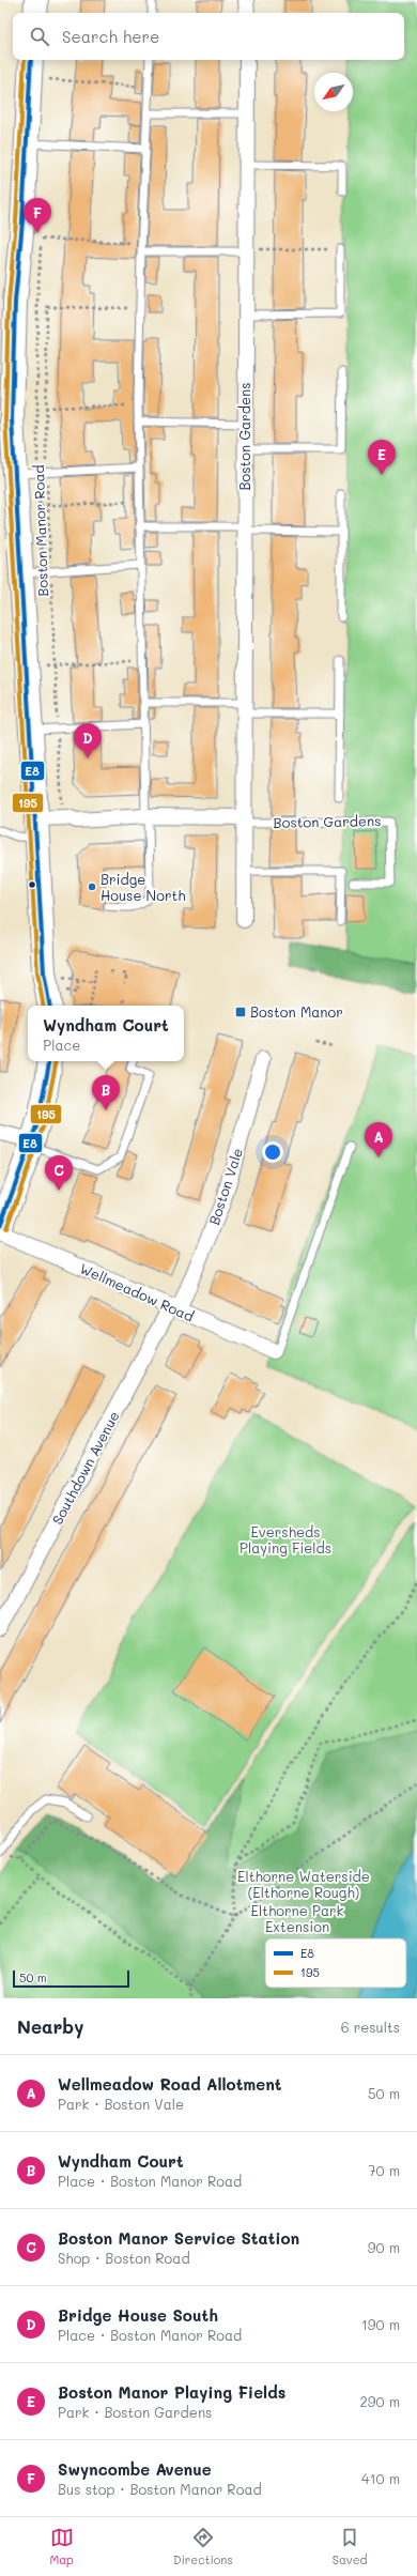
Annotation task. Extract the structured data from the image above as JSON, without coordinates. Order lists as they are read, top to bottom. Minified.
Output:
{"streets":{"main road":["Boston Manor Road"],"street":["Boston Gardens","Boston Vale","Wellmeadow Road","Southdown Avenue"]},"crossings":[["Boston Gardens","Boston Manor Road"],["Boston Vale","Wellmeadow Road"],["Boston Vale","Southdown Avenue"],["Wellmeadow Road","Southdown Avenue"]],"parks":["Eversheds Playing Fields","Elthorne Waterside (Elthorne Rough)","Elthorne Park Extension"],"places":{"other":["Bridge House North"],"transit":["Boston Manor"]},"lines":["transit line E8","transit line 195"],"legend":["E8","195"],"scale_bar":"50 m","north":"bottom left","page":{"search":"Search here","pins":["F","E","D","B","A","C"],"popup":["Wyndham Court","Place"],"scale":"50 m","heading":["Nearby","6 results"],"list":[{"mark":"A","name":"Wellmeadow Road Allotment","note":"Park · Boston Vale","value":"50 m"},{"mark":"B","name":"Wyndham Court","note":"Place · Boston Manor Road","value":"70 m"},{"mark":"C","name":"Boston Manor Service Station","note":"Shop · Boston Road","value":"90 m"},{"mark":"D","name":"Bridge House South","note":"Place · Boston Manor Road","value":"190 m"},{"mark":"E","name":"Boston Manor Playing Fields","note":"Park · Boston Gardens","value":"290 m"},{"mark":"F","name":"Swyncombe Avenue","note":"Bus stop · Boston Manor Road","value":"410 m"}],"nav":["Map","Directions","Saved"]}}
